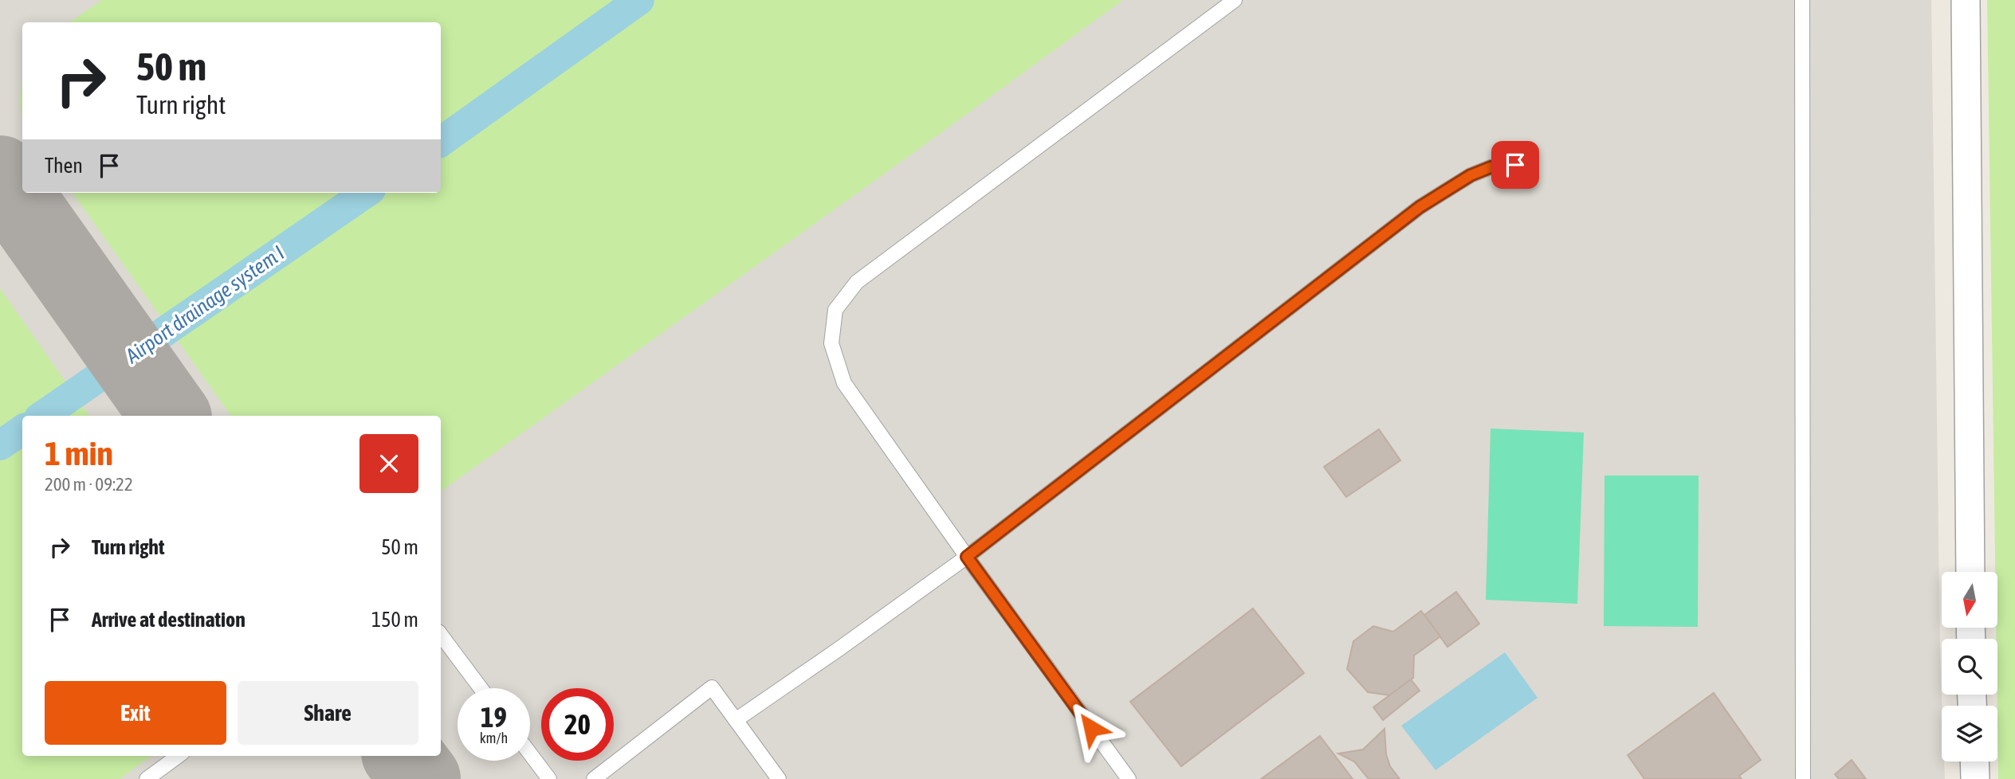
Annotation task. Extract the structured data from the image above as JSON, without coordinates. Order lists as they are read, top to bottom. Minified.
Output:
{"water":["Airport drainage system I"],"north":"bottom","page":{"turn":["50 m","Turn right"],"then":"Then","heading":["1 min","200 m · 09:22"],"list":[{"name":"Turn right","value":"50 m"},{"name":"Arrive at destination","value":"150 m"}],"buttons":["Exit","Share"],"speed":"19 km/h","limit":"20"}}
